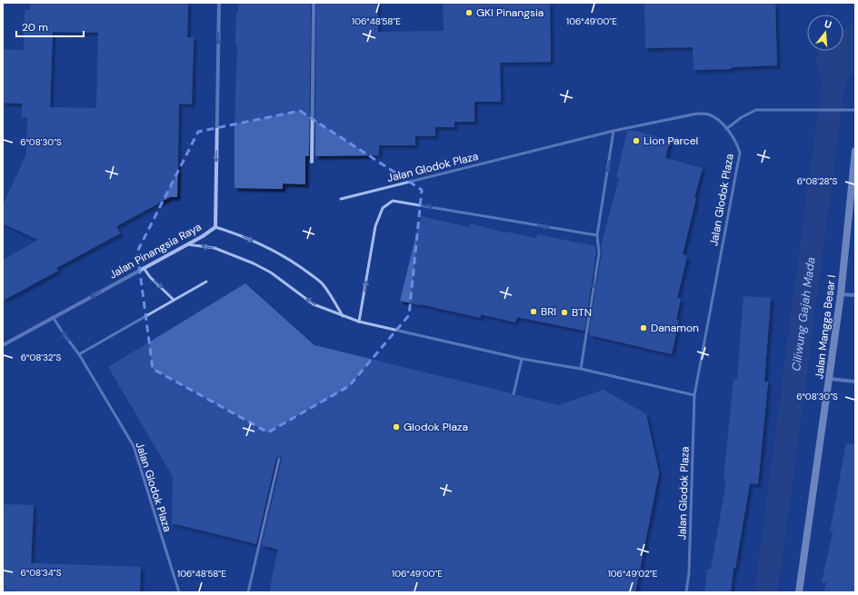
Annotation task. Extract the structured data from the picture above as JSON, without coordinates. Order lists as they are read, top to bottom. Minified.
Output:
{"streets":{"street":["Jalan Pinangsia Raya","Jalan Mangga Besar I"],"lane":["Jalan Glodok Plaza"]},"crossings":[["Jalan Glodok Plaza","Jalan Pinangsia Raya"]],"one_way":["Jalan Pinangsia Raya"],"water":["Ciliwung Gajah Mada"],"places":["GKI Pinangsia","Lion Parcel","BRI","BTN","Danamon","Glodok Plaza"],"scale_bar":"20 m","north":"top","coordinates":["106°48'58\"E","106°49'00\"E","6°08'30\"S","6°08'28\"S","6°08'32\"S","6°08'34\"S","106°49'02\"E"]}
